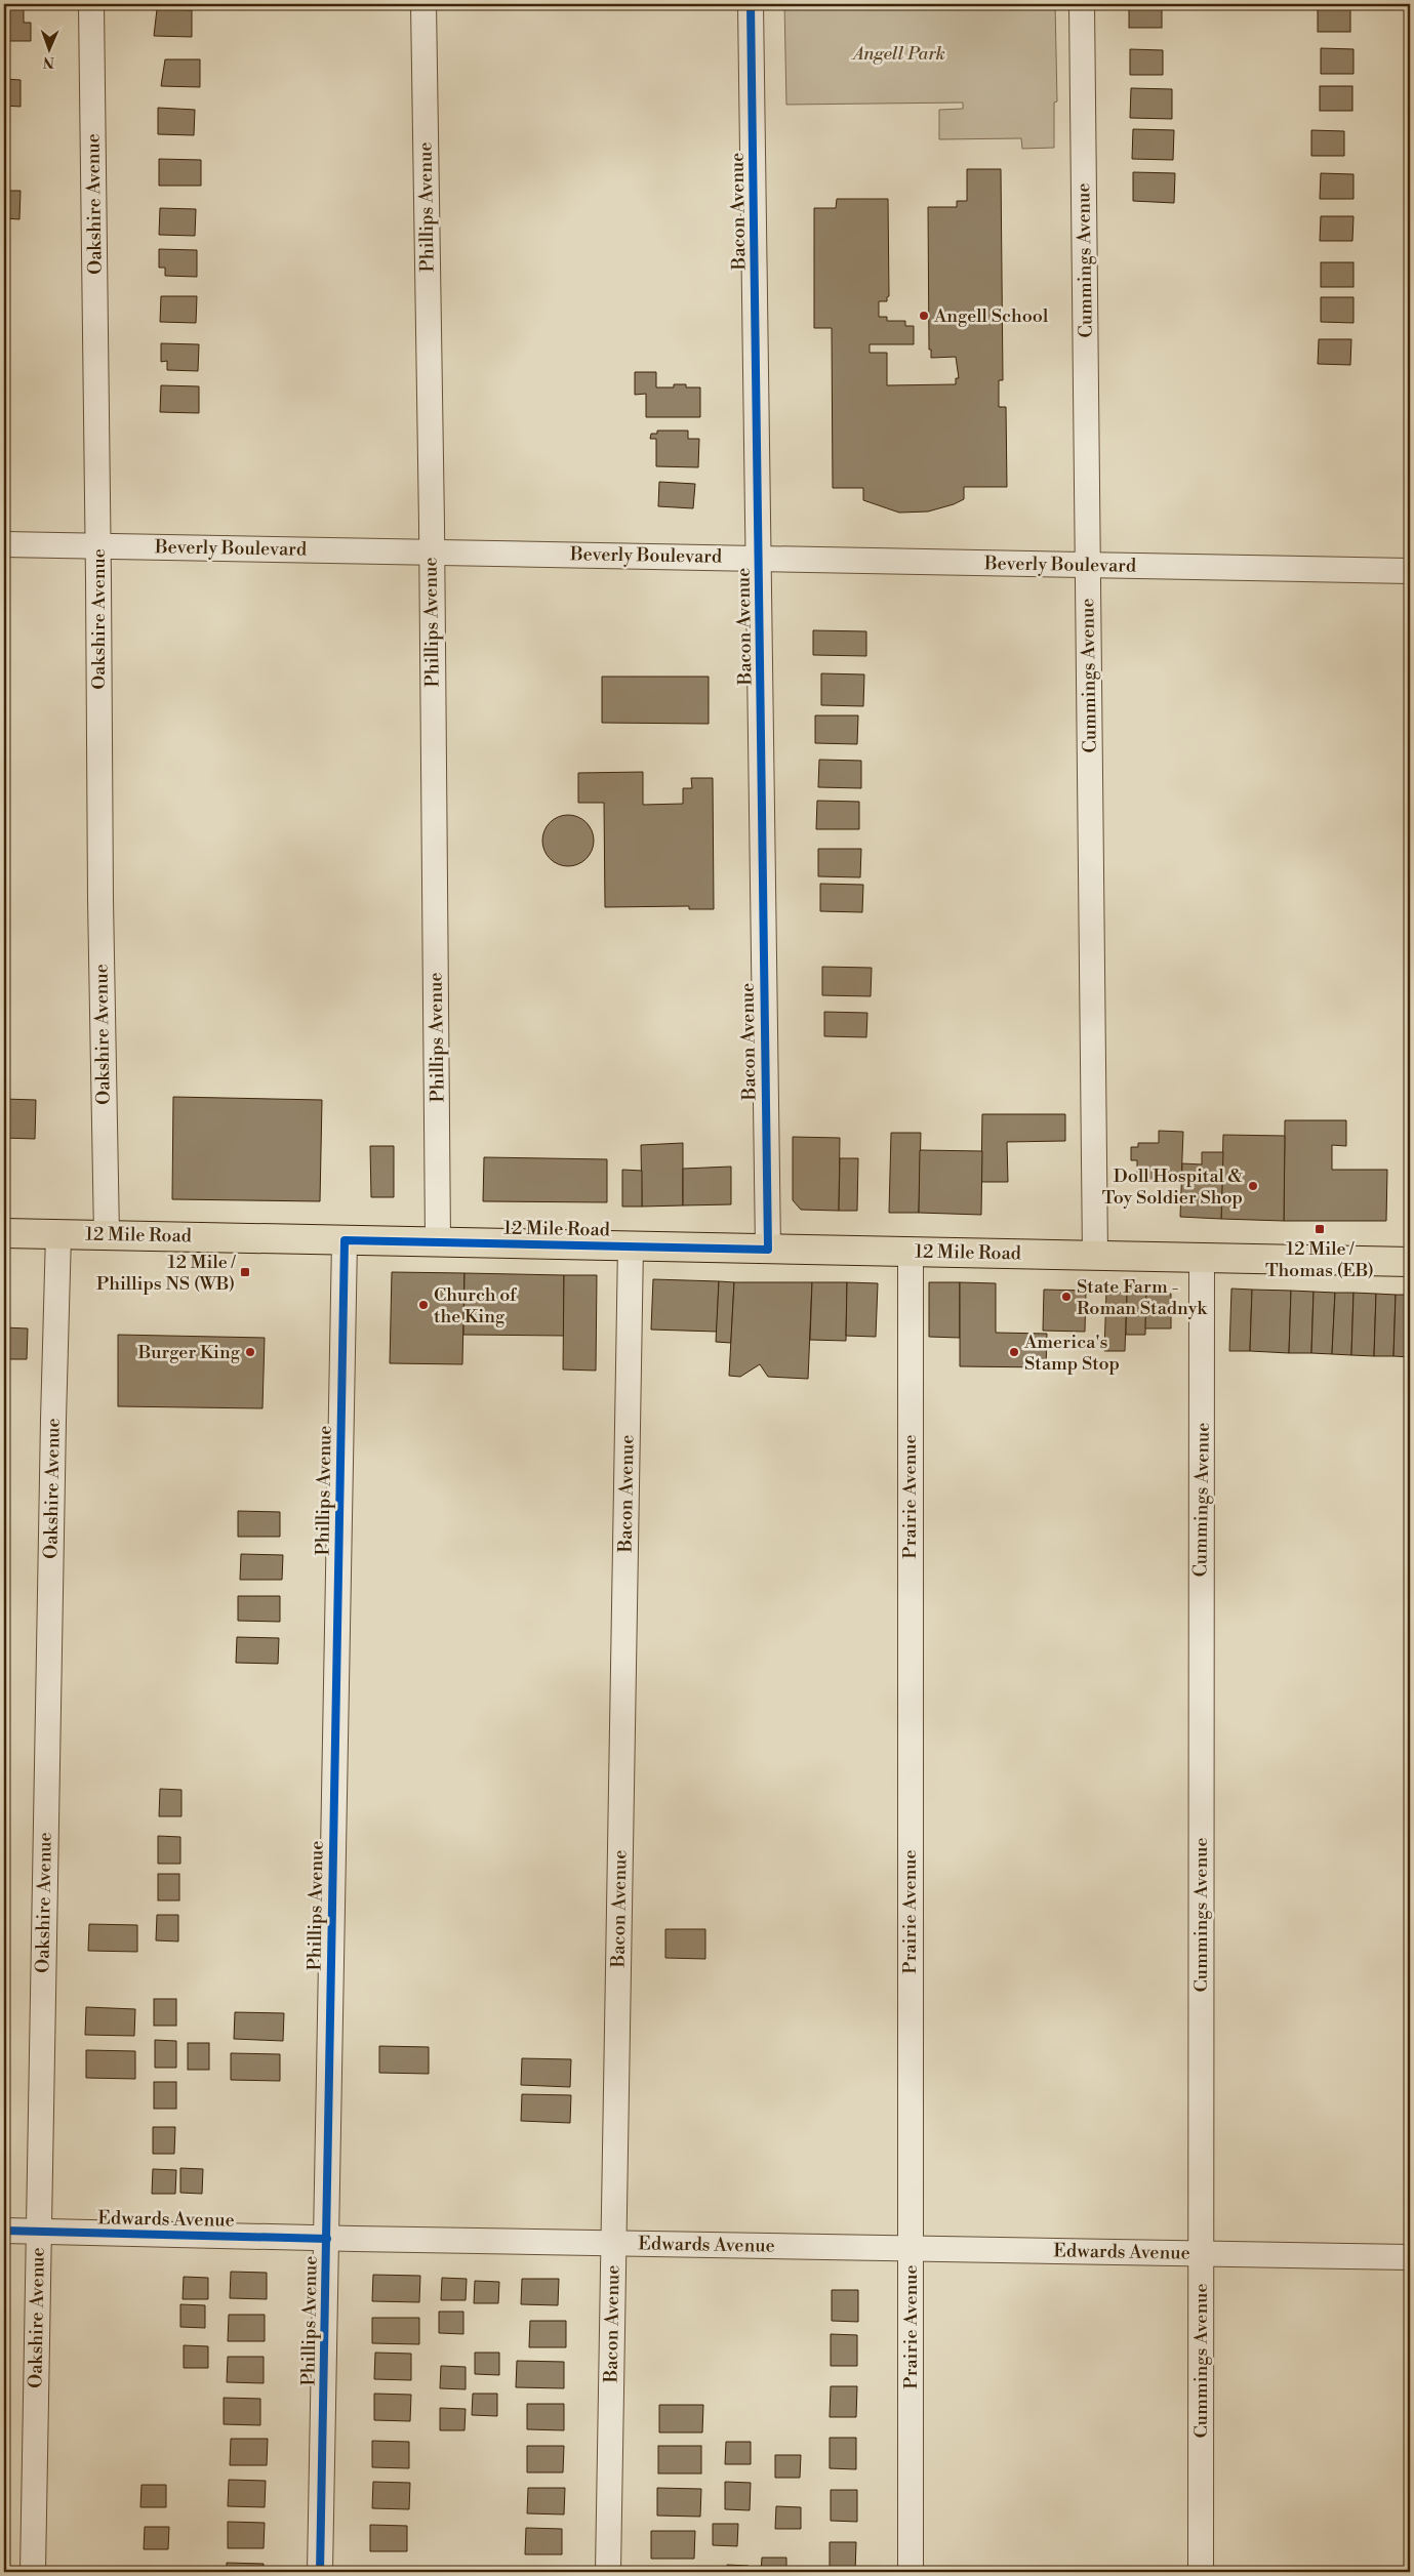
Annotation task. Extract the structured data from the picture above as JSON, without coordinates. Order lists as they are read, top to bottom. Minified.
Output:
{"streets":{"main road":["12 Mile Road"],"street":["Oakshire Avenue","Phillips Avenue","Bacon Avenue","Cummings Avenue","Beverly Boulevard","Prairie Avenue","Edwards Avenue"]},"crossings":[["Oakshire Avenue","Beverly Boulevard"],["Oakshire Avenue","12 Mile Road"],["Oakshire Avenue","Edwards Avenue"],["Phillips Avenue","Beverly Boulevard"],["Phillips Avenue","12 Mile Road"],["Phillips Avenue","Edwards Avenue"],["Bacon Avenue","Beverly Boulevard"],["Bacon Avenue","12 Mile Road"],["Bacon Avenue","Edwards Avenue"],["Cummings Avenue","Beverly Boulevard"],["Cummings Avenue","12 Mile Road"],["Cummings Avenue","Edwards Avenue"],["12 Mile Road","Prairie Avenue"],["Prairie Avenue","Edwards Avenue"]],"parks":["Angell Park"],"places":{"other":["Angell School","Doll Hospital & Toy Soldier Shop","State Farm - Roman Stadnyk","Church of the King","Burger King","America's Stamp Stop"],"transit":["12 Mile / Thomas (EB)","12 Mile / Phillips NS (WB)"]},"north":"bottom"}
